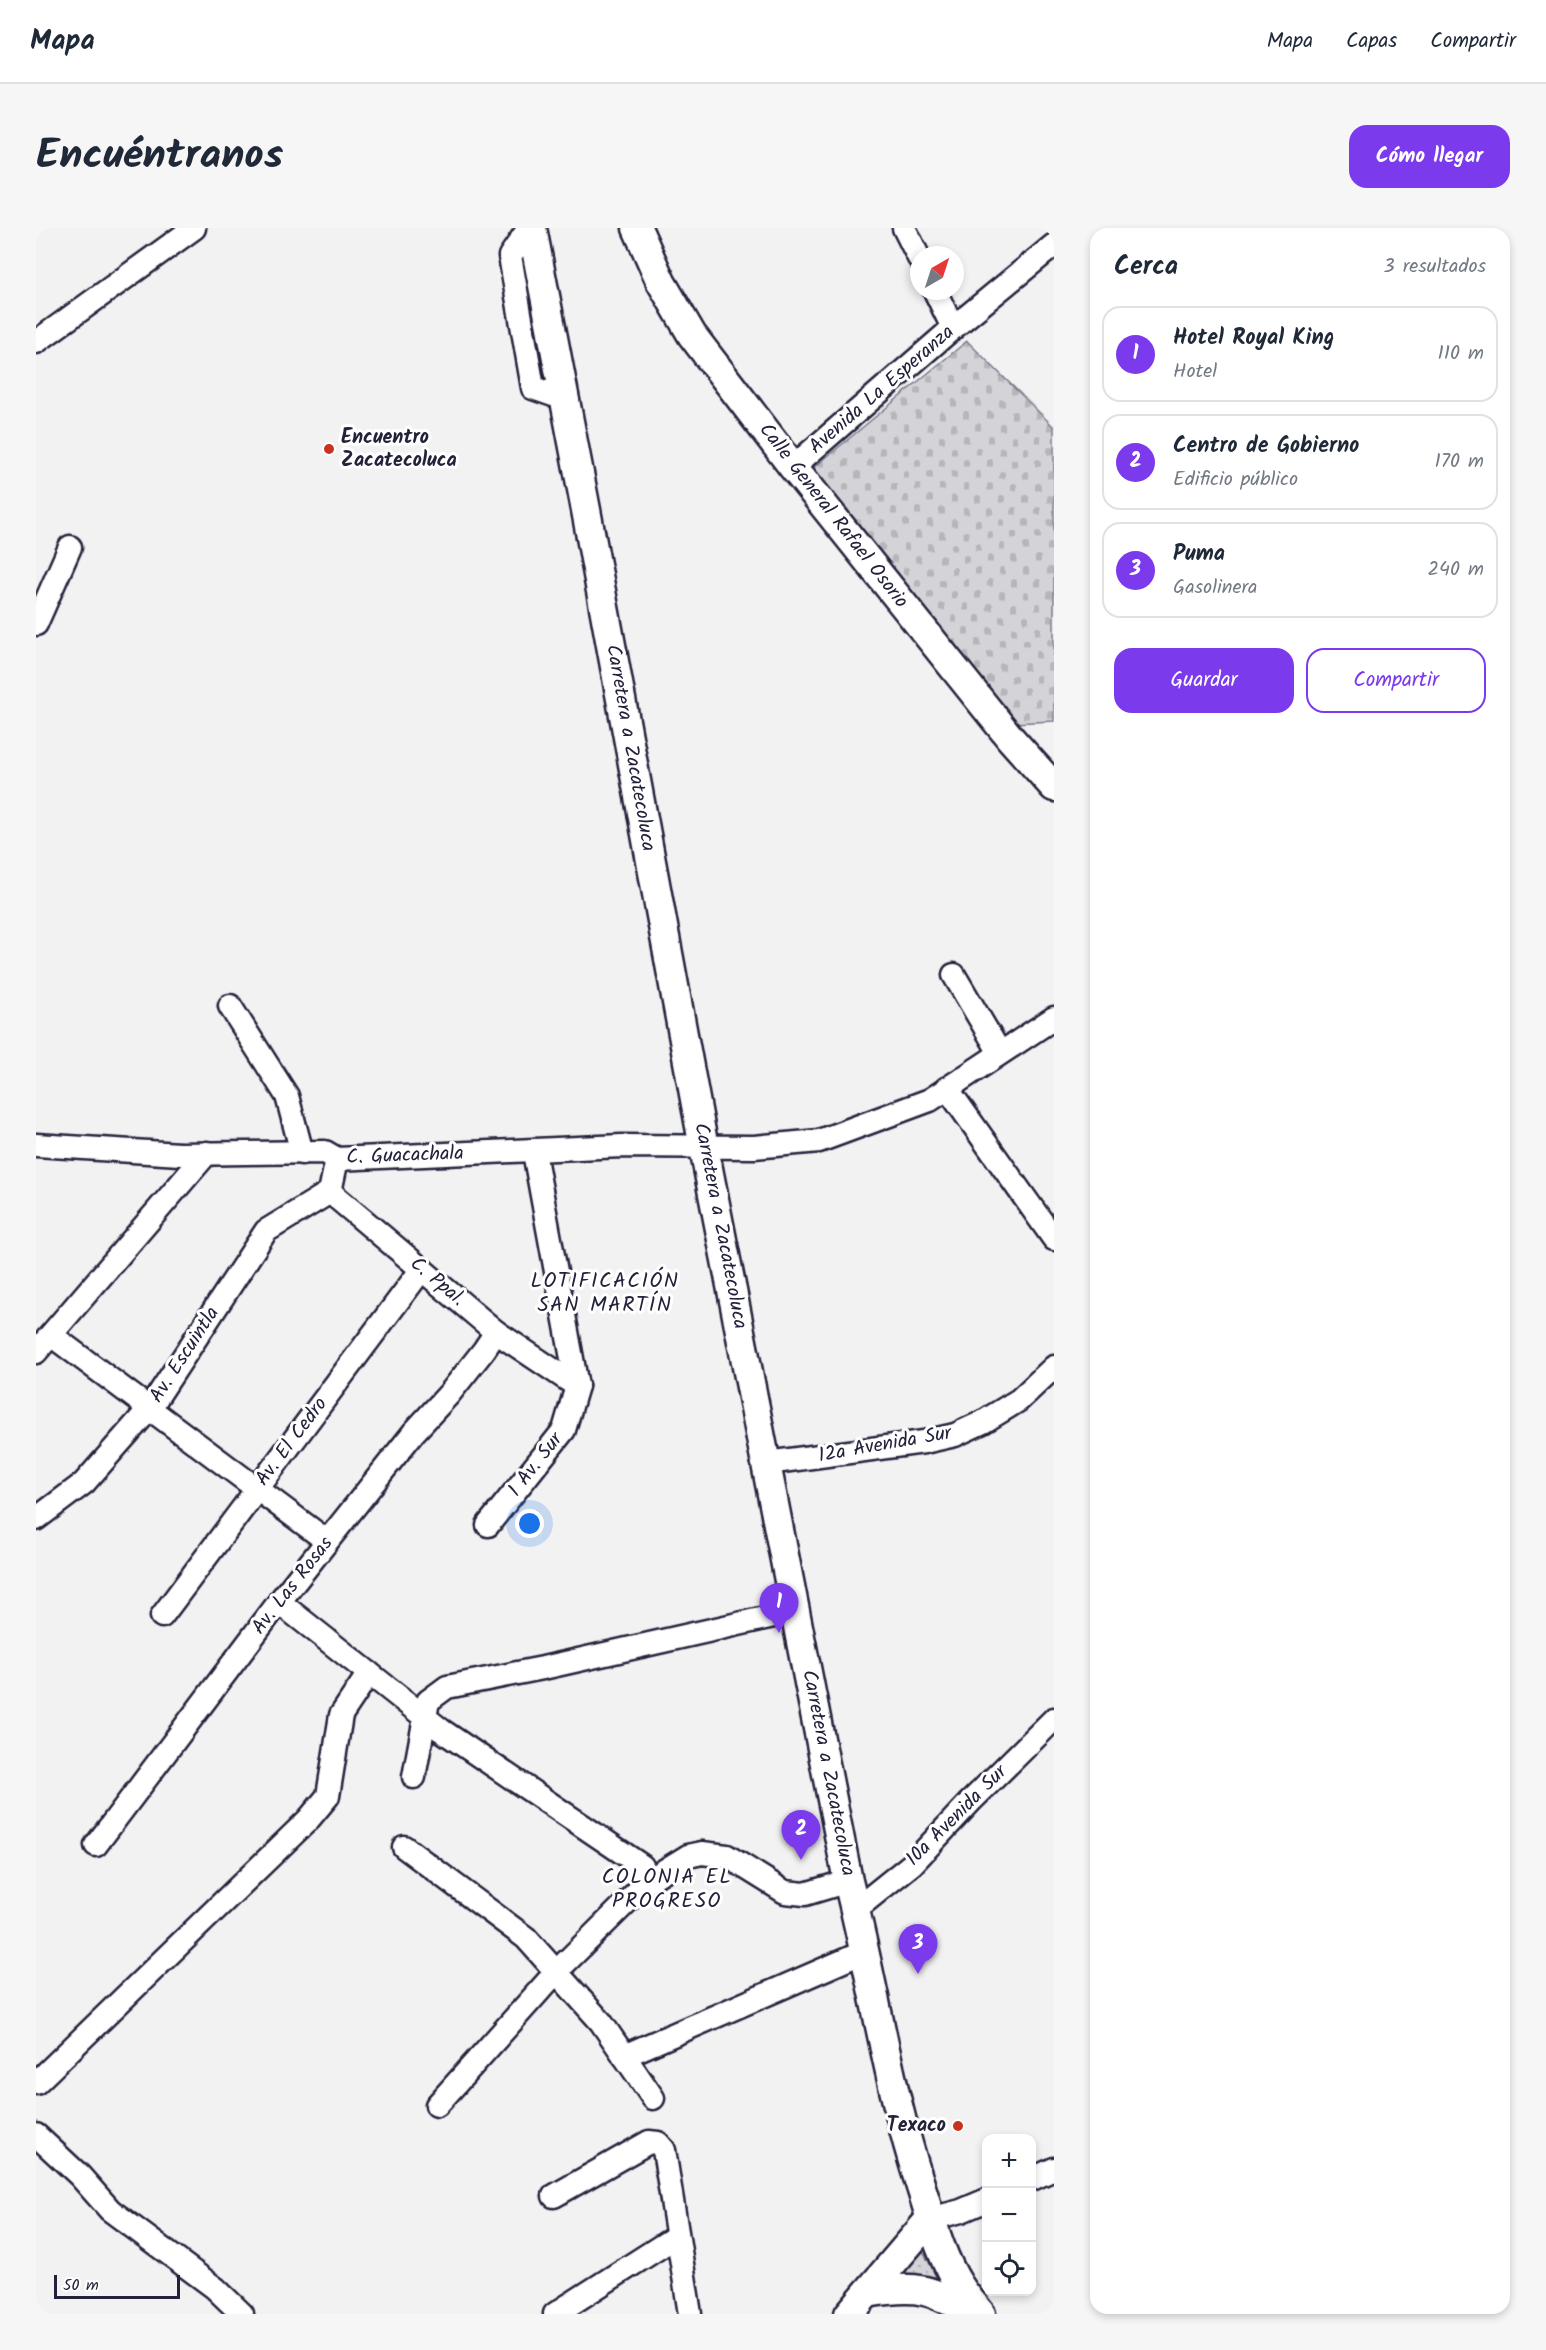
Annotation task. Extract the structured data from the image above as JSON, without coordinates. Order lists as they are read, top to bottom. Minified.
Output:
{"streets":{"main road":["Calle General Rafael Osorio","Carretera a Zacatecoluca"],"street":["Avenida La Esperanza","C. Guacachala","C. Ppal.","Av. Escuintla","Av. El Cedro","12a Avenida Sur","1 Av. Sur","Av. Las Rosas","10a Avenida Sur"]},"crossings":[["Avenida La Esperanza","Calle General Rafael Osorio"],["Carretera a Zacatecoluca","C. Guacachala"],["Carretera a Zacatecoluca","12a Avenida Sur"],["Carretera a Zacatecoluca","10a Avenida Sur"],["C. Guacachala","1 Av. Sur"],["C. Ppal.","Av. Escuintla"],["C. Ppal.","Av. El Cedro"],["C. Ppal.","1 Av. Sur"],["C. Ppal.","Av. Las Rosas"]],"districts":["LOTIFICACIÓN SAN MARTÍN","COLONIA EL PROGRESO"],"places":["Encuentro Zacatecoluca","Texaco"],"scale_bar":"50 m","north":"top right","page":{"header":"Mapa","nav":["Mapa","Capas","Compartir"],"title":"Encuéntranos","buttons":["Cómo llegar",["Guardar","Compartir"]],"heading":["Cerca","3 resultados"],"list":[{"mark":"1","name":"Hotel Royal King","note":"Hotel","value":"110 m"},{"mark":"2","name":"Centro de Gobierno","note":"Edificio público","value":"170 m"},{"mark":"3","name":"Puma","note":"Gasolinera","value":"240 m"}],"pins":["1","2","3"],"map_buttons":["+","−"],"scale":"50 m"}}
